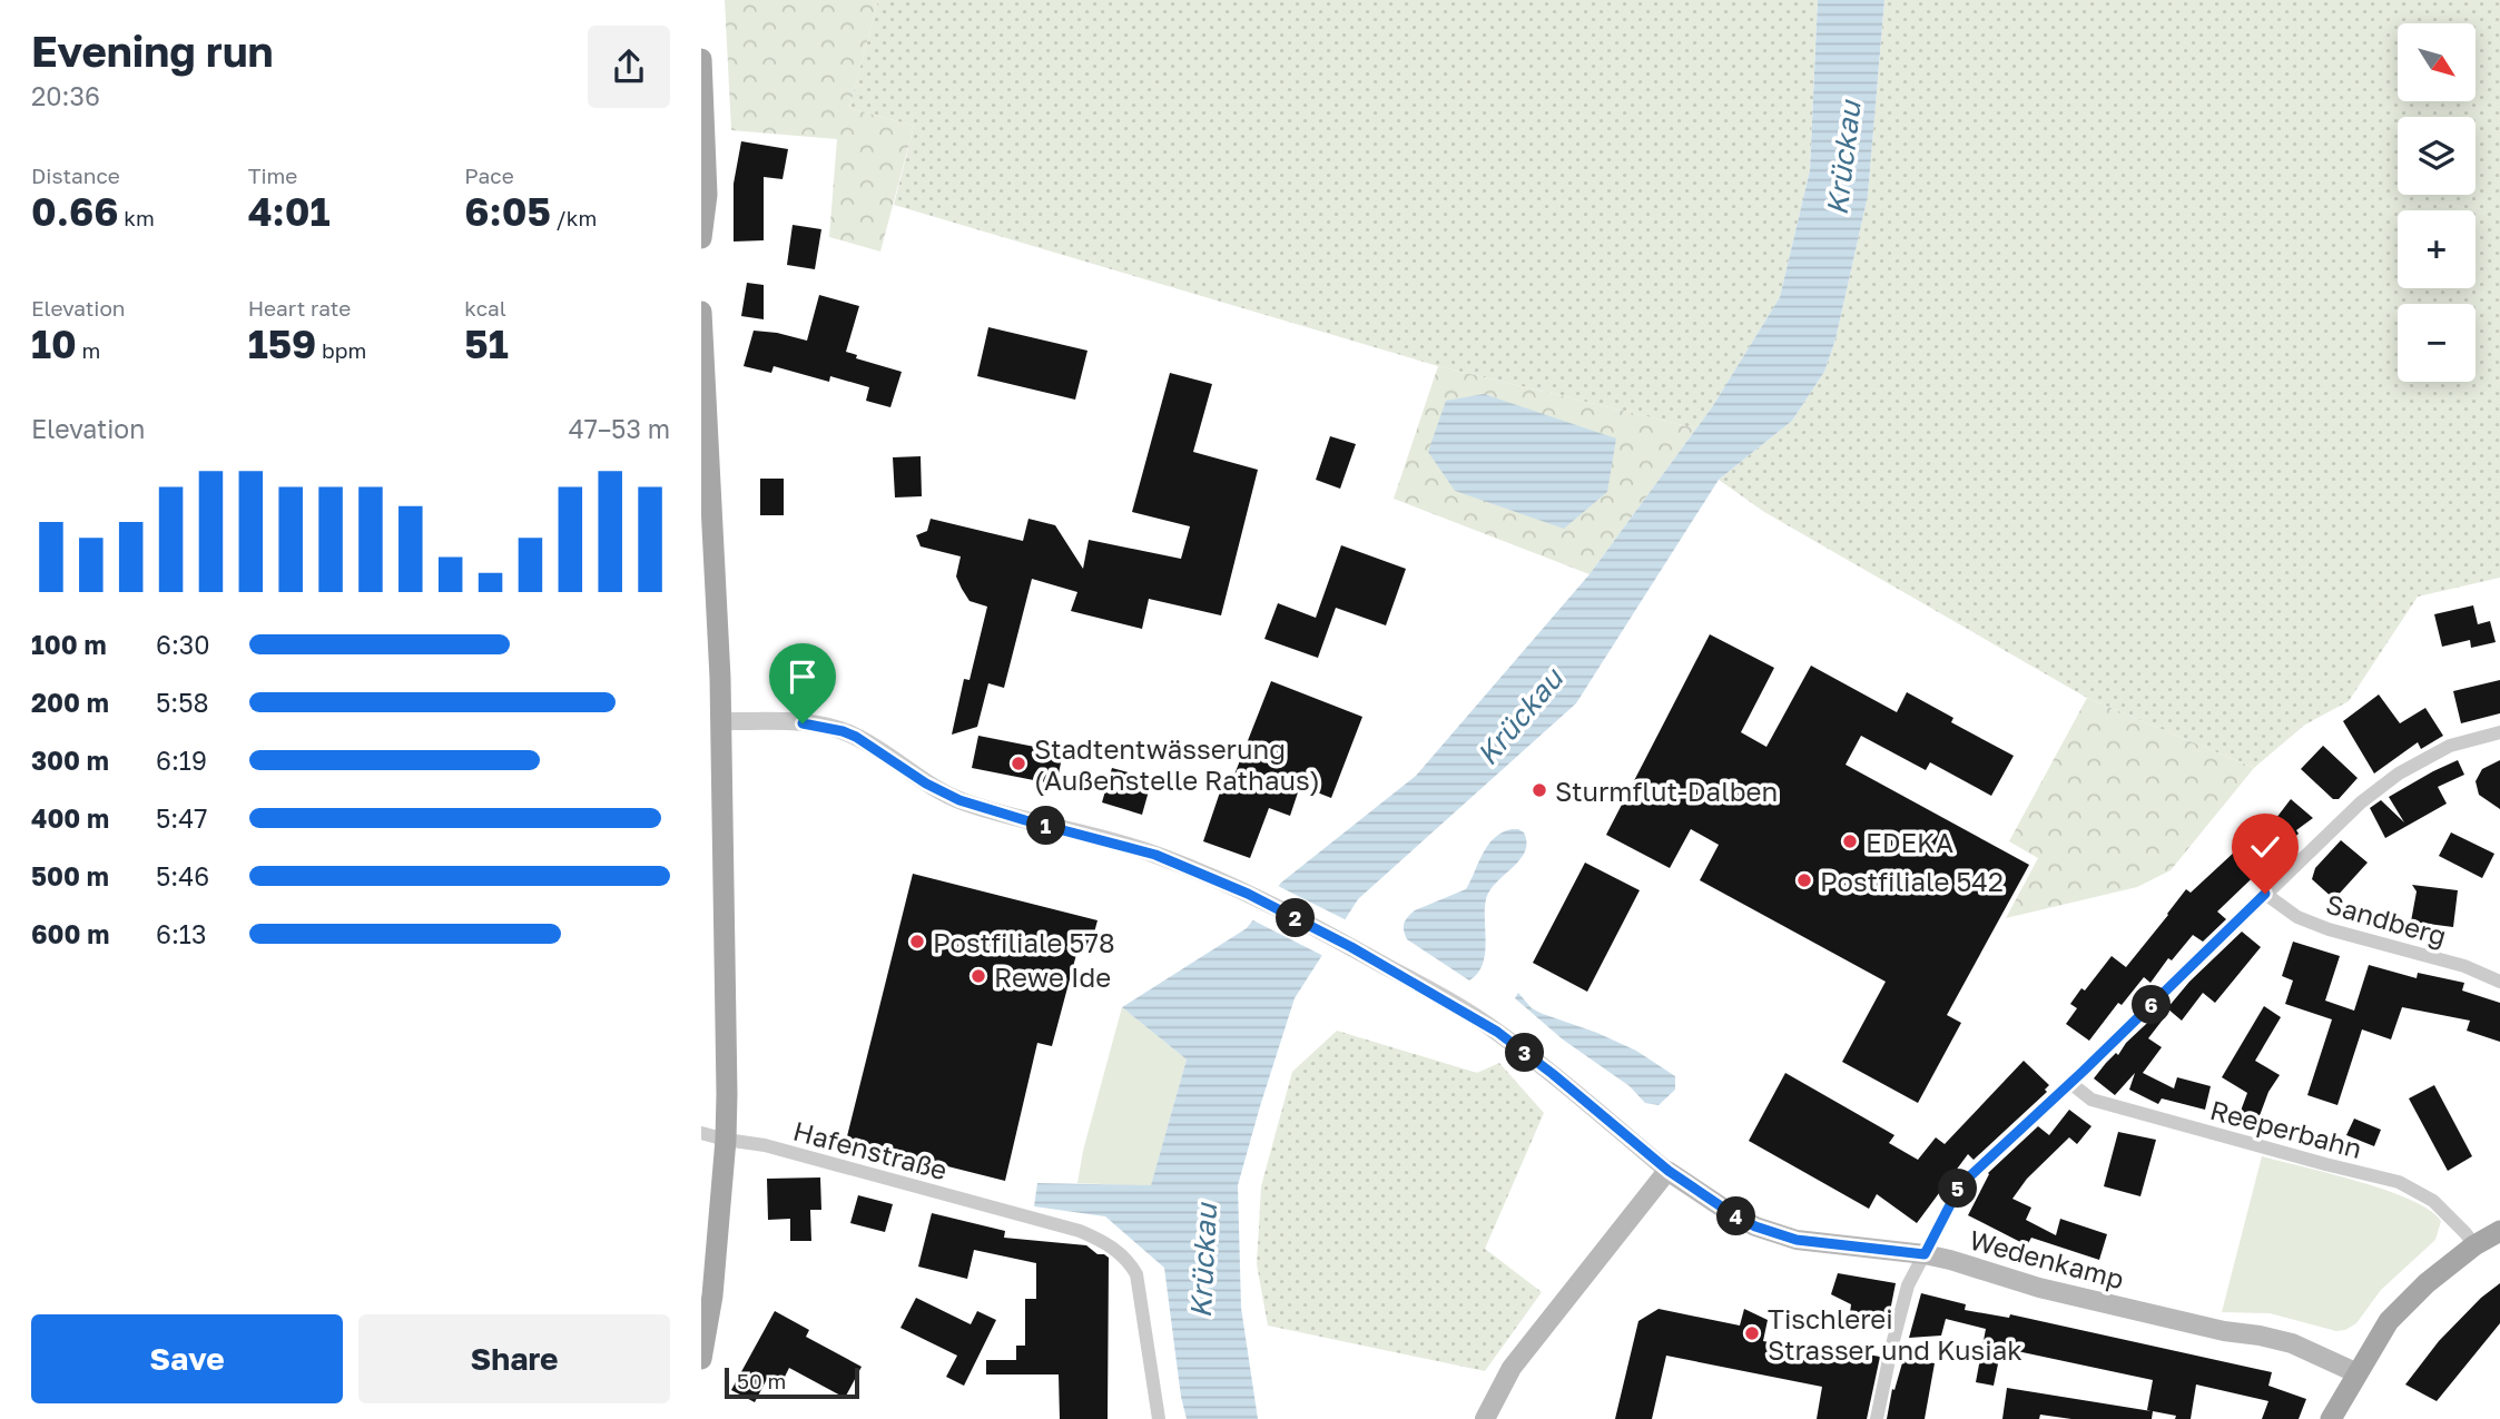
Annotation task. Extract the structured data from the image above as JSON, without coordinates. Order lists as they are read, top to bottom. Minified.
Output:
{"streets":{"main road":["Wedenkamp"],"street":["Sandberg","Reeperbahn","Hafenstraße"]},"water":["Krückau"],"places":["Stadtentwässerung (Außenstelle Rathaus)","Sturmflut-Dalben","EDEKA","Postfiliale 542","Postfiliale 578","Rewe Ide","Tischlerei Strasser und Kusiak"],"scale_bar":"50 m","north":"bottom right","page":{"heading":["Evening run","20:36"],"map_buttons":["+","−"],"stats":[["Distance","0.66 km"],["Time","4:01"],["Pace","6:05 /km"],["Elevation","10 m"],["Heart rate","159 bpm"],["kcal","51"]],"chart":["Elevation","47–53 m"],"list":[{"name":"100 m","note":"6:30"},{"name":"200 m","note":"5:58"},{"name":"300 m","note":"6:19"},{"name":"400 m","note":"5:47"},{"name":"500 m","note":"5:46"},{"name":"600 m","note":"6:13"}],"pins":["1","2","6","3","5","4"],"buttons":["Save","Share"],"scale":"50 m"}}
